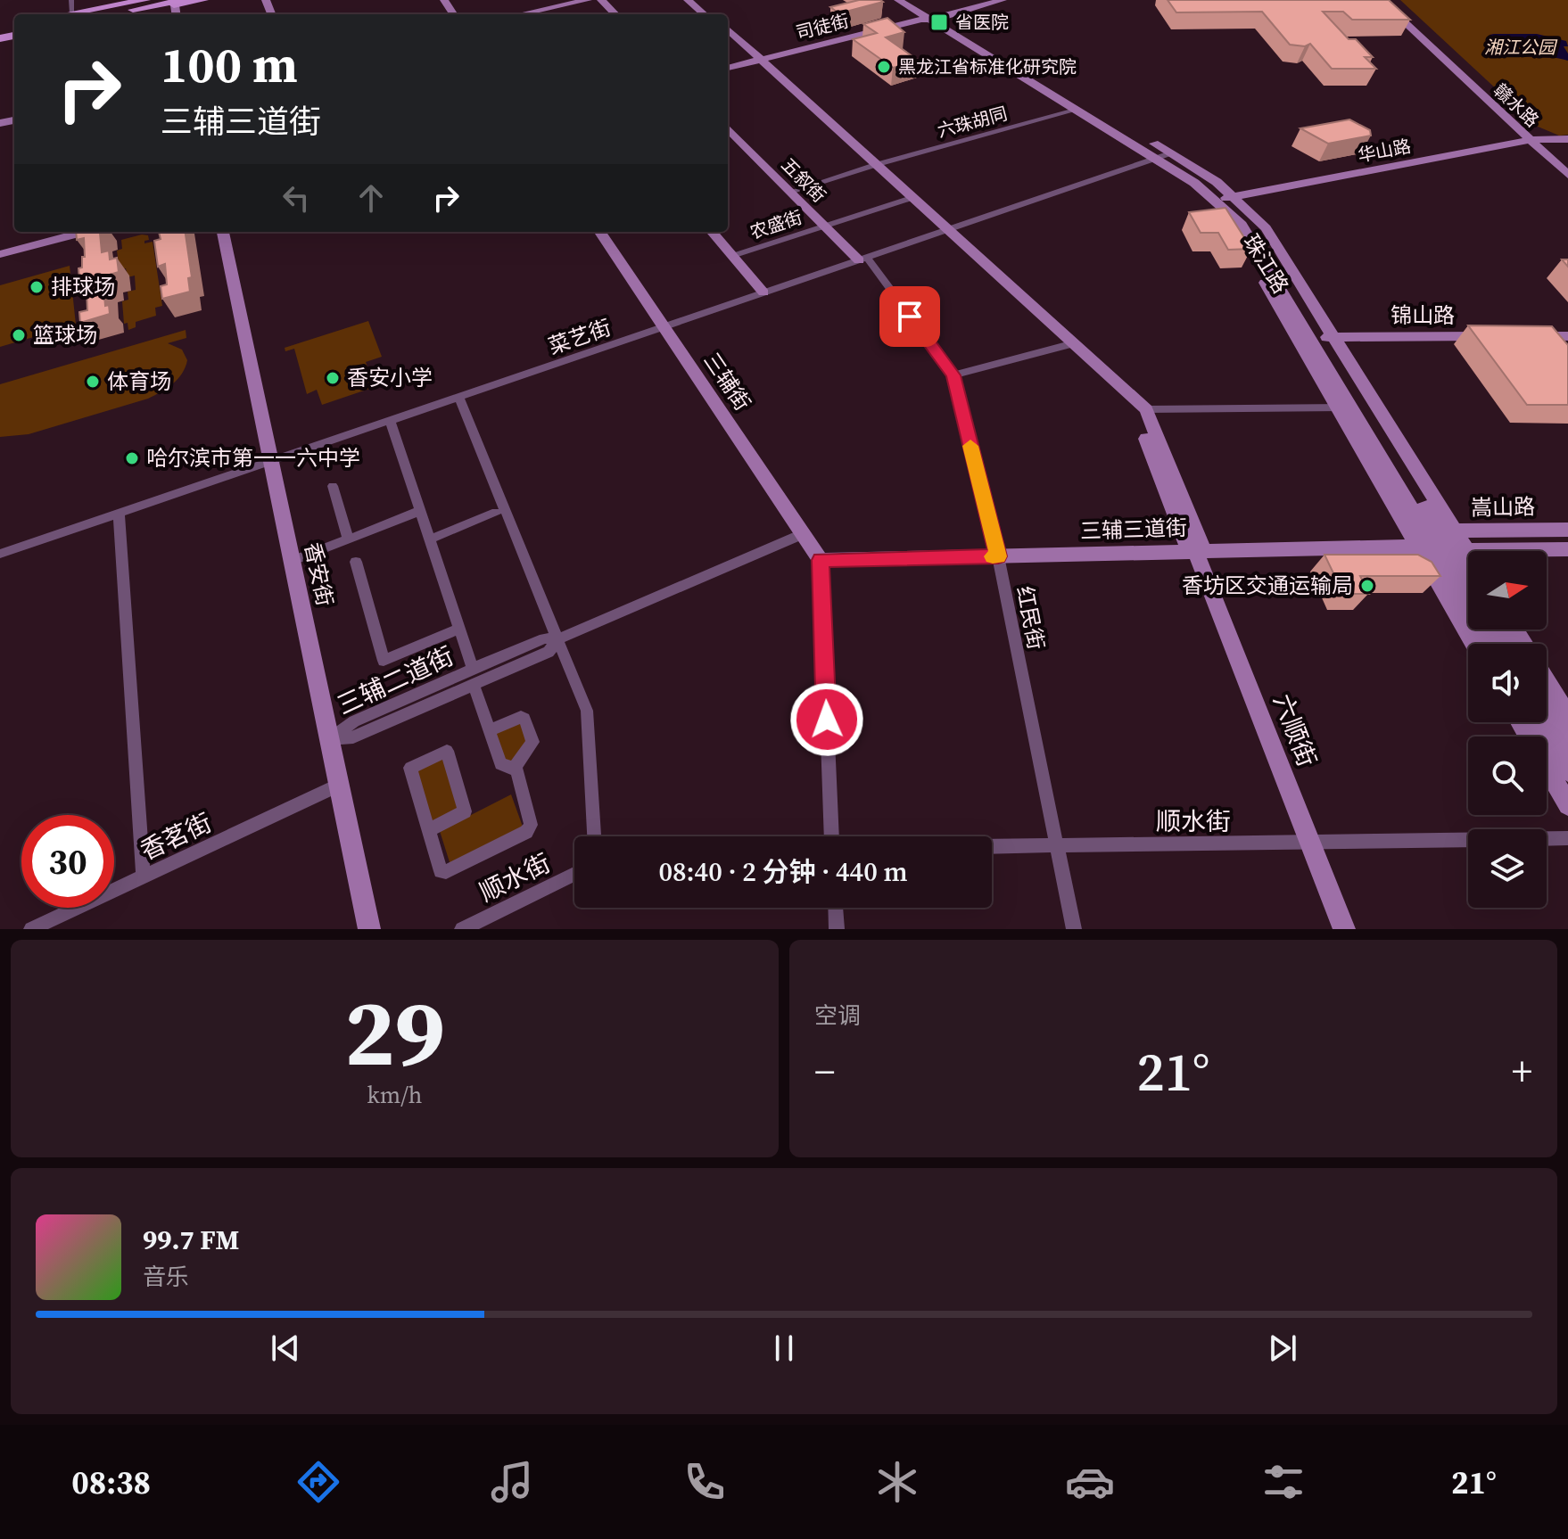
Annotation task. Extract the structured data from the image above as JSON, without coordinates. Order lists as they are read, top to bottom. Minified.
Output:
{"streets":{"main road":["司徒街","赣水路","华山路","五叙街","珠江路","锦山路","三辅街","嵩山路","三辅三道街","香安街","六顺街"],"street":["六珠胡同","农盛街","菜艺街","红民街","三辅二道街","顺水街","香茗街"]},"crossings":[["司徒街","珠江路"],["赣水路","华山路"],["六珠胡同","五叙街"],["六珠胡同","珠江路"],["华山路","珠江路"],["五叙街","农盛街"],["五叙街","菜艺街"],["五叙街","红民街"],["珠江路","锦山路"],["珠江路","菜艺街"],["珠江路","嵩山路"],["珠江路","三辅三道街"],["菜艺街","三辅街"],["菜艺街","香安街"],["菜艺街","红民街"],["三辅街","三辅三道街"],["三辅街","三辅二道街"],["嵩山路","三辅三道街"],["三辅三道街","红民街"],["三辅三道街","六顺街"],["香安街","三辅二道街"],["香安街","香茗街"],["红民街","顺水街"],["六顺街","顺水街"]],"parks":["湘江公园"],"places":{"transit":["省医院"],"other":["黑龙江省标准化研究院","排球场","篮球场","香安小学","体育场","哈尔滨市第一一六中学","香坊区交通运输局"]},"north":"right","page":{"turn":["100 m","三辅三道街"],"limit":"30","trip":"08:40 · 2 分钟 · 440 m","tile":[["29","km/h"],"空调"],"heat":["−","21°","+"],"song":["99.7 FM","音乐"],"tabs":["08:38","21°"]}}
